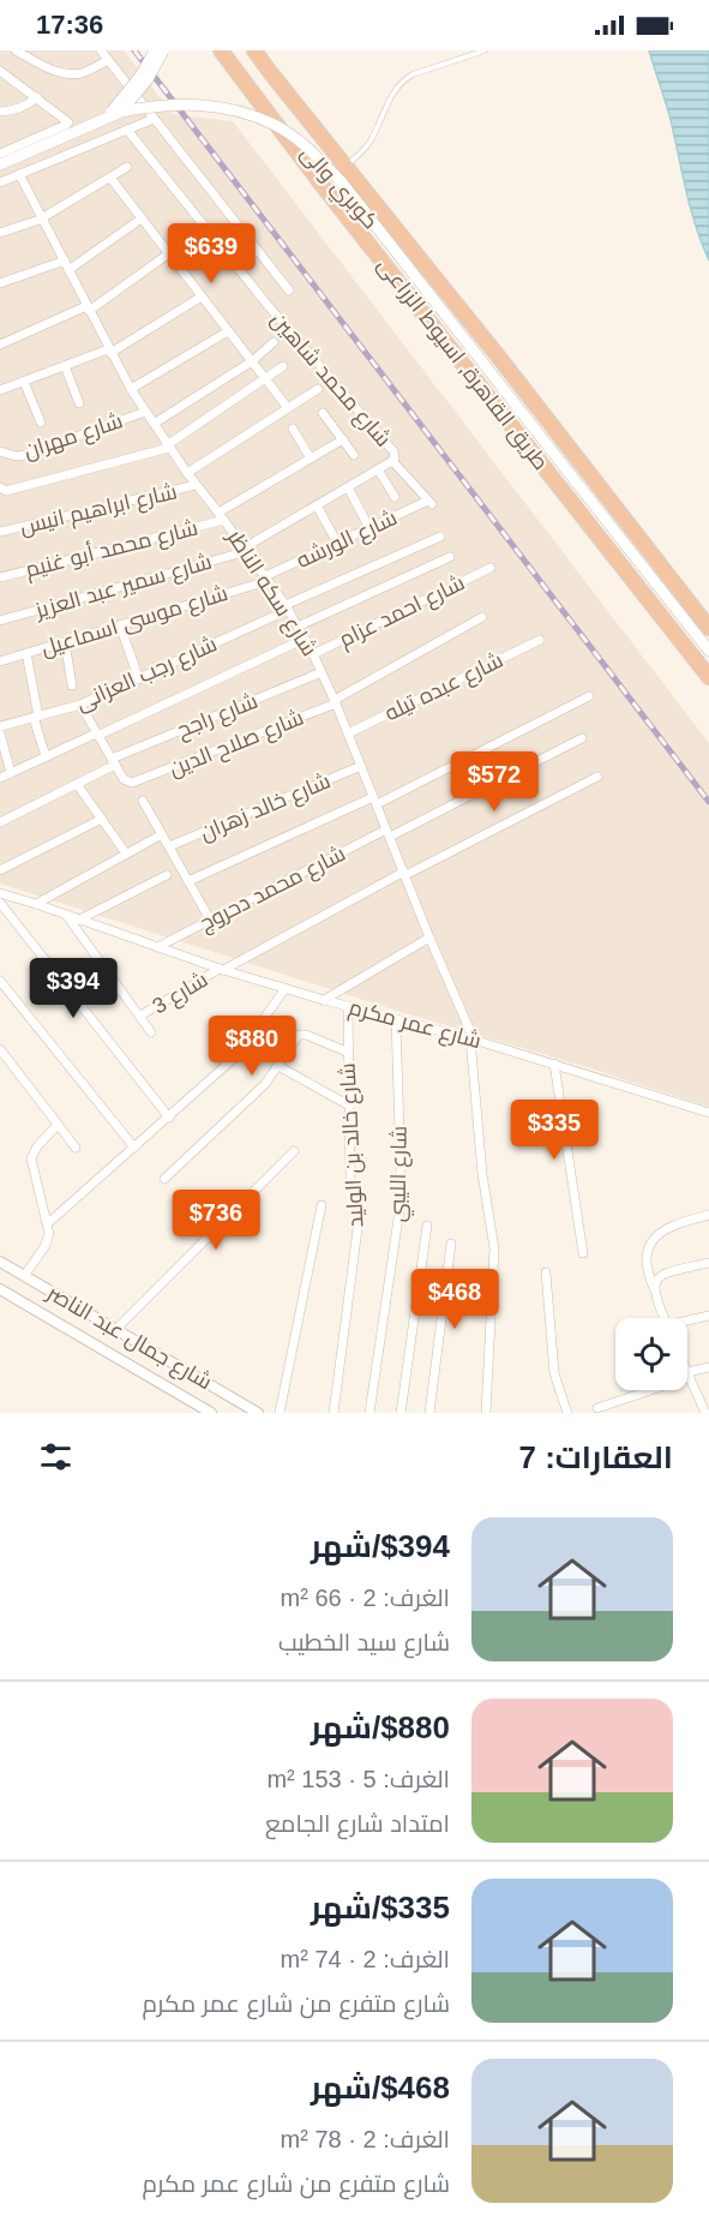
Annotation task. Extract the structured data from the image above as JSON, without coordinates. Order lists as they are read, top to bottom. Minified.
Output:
{"streets":{"highway":["طريق القاهرة, اسيوط الزراعى"],"main road":["كوبري والى"],"street":["شارع محمد شاهين","شارع مهران","شارع ابراهيم انيس","شارع الورشه","شارع محمد أبو غنيم","شارع سمير عبد العزيز","شارع سكه الناظر","شارع احمد عزام","شارع موسى اسماعيل","شارع رجب العزانى","شارع عبده تيله","شارع راجح","شارع صلاح الدين","شارع خالد زهران","شارع محمد دحروج","شارع 3","شارع عمر مكرم","شارع خالد بن الوليد","شارع الليبي","شارع جمال عبد الناصر"]},"crossings":[["كوبري والى","طريق القاهرة, اسيوط الزراعى"],["شارع محمد شاهين","شارع الورشه"],["شارع محمد شاهين","شارع سمير عبد العزيز"],["شارع مهران","شارع سكه الناظر"],["شارع ابراهيم انيس","شارع سكه الناظر"],["شارع الورشه","شارع سكه الناظر"],["شارع الورشه","شارع موسى اسماعيل"],["شارع محمد أبو غنيم","شارع سكه الناظر"],["شارع سمير عبد العزيز","شارع سكه الناظر"],["شارع سكه الناظر","شارع احمد عزام"],["شارع سكه الناظر","شارع موسى اسماعيل"],["شارع سكه الناظر","شارع رجب العزانى"],["شارع سكه الناظر","شارع عبده تيله"],["شارع سكه الناظر","شارع راجح"],["شارع سكه الناظر","شارع صلاح الدين"],["شارع سكه الناظر","شارع خالد زهران"],["شارع سكه الناظر","شارع محمد دحروج"],["شارع سكه الناظر","شارع 3"],["شارع سكه الناظر","شارع عمر مكرم"],["شارع راجح","شارع صلاح الدين"],["شارع محمد دحروج","شارع عمر مكرم"],["شارع 3","شارع عمر مكرم"],["شارع عمر مكرم","شارع خالد بن الوليد"],["شارع عمر مكرم","شارع الليبي"]],"page":{"status":"17:36","price":["$639","$572","$394","$880","$335","$736","$468"],"heading":"العقارات: 7","list":[{"name":"$394/شهر","note":"الغرف: 2 · 66 m² · شارع سيد الخطيب"},{"name":"$880/شهر","note":"الغرف: 5 · 153 m² · امتداد شارع الجامع"},{"name":"$335/شهر","note":"الغرف: 2 · 74 m² · شارع متفرع من شارع عمر مكرم"},{"name":"$468/شهر","note":"الغرف: 2 · 78 m² · شارع متفرع من شارع عمر مكرم"}]}}
